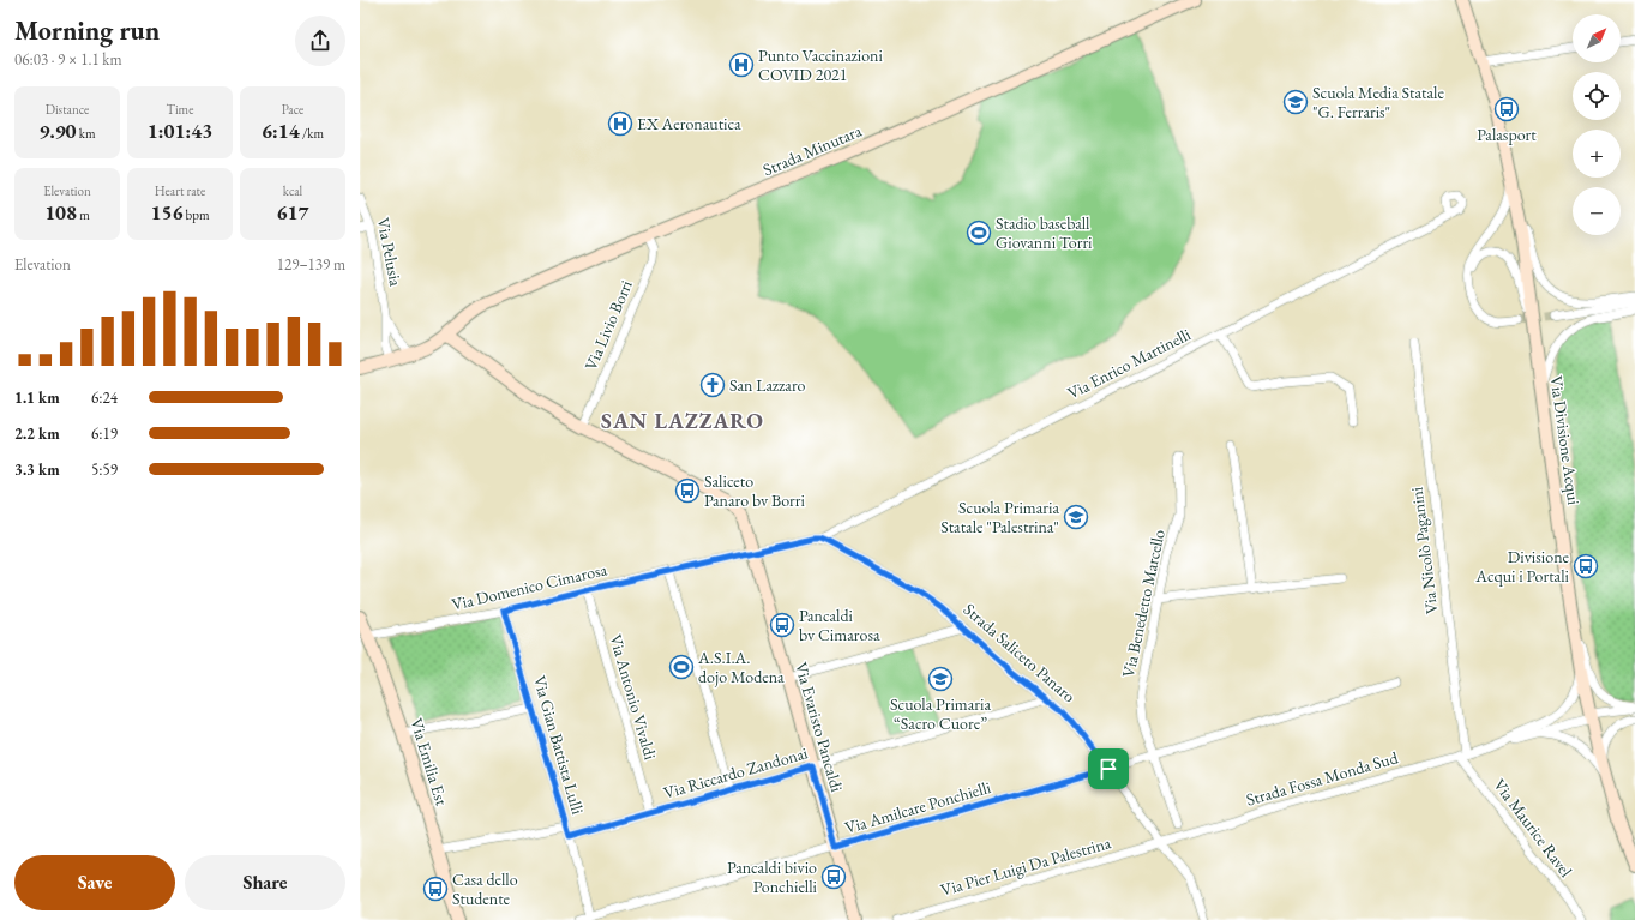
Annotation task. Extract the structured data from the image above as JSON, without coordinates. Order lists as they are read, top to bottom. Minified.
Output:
{"streets":{"main road":["Strada Minutara","Via Divisione Acqui","Via Evaristo Pancaldi","Via Emilia Est"],"street":["Via Pelusia","Via Livio Borri","Via Enrico Martinelli","Via Nicolò Paganini","Via Domenico Cimarosa","Via Benedetto Marcello","Strada Saliceto Panaro","Via Antonio Vivaldi","Via Gian Battista Lulli","Via Riccardo Zandonai","Strada Fossa Monda Sud","Via Amilcare Ponchielli","Via Maurice Ravel","Via Pier Luigi Da Palestrina"]},"crossings":[["Strada Minutara","Via Livio Borri"],["Via Livio Borri","Via Evaristo Pancaldi"],["Via Enrico Martinelli","Strada Saliceto Panaro"],["Via Divisione Acqui","Strada Fossa Monda Sud"],["Via Nicolò Paganini","Strada Fossa Monda Sud"],["Via Nicolò Paganini","Via Maurice Ravel"],["Via Domenico Cimarosa","Via Antonio Vivaldi"],["Via Domenico Cimarosa","Via Evaristo Pancaldi"],["Via Domenico Cimarosa","Via Gian Battista Lulli"],["Via Domenico Cimarosa","Via Emilia Est"],["Via Benedetto Marcello","Via Amilcare Ponchielli"],["Strada Saliceto Panaro","Via Riccardo Zandonai"],["Strada Saliceto Panaro","Strada Fossa Monda Sud"],["Strada Saliceto Panaro","Via Amilcare Ponchielli"],["Strada Saliceto Panaro","Via Pier Luigi Da Palestrina"],["Via Antonio Vivaldi","Via Riccardo Zandonai"],["Via Evaristo Pancaldi","Via Riccardo Zandonai"],["Via Evaristo Pancaldi","Via Amilcare Ponchielli"],["Via Gian Battista Lulli","Via Riccardo Zandonai"],["Via Gian Battista Lulli","Via Amilcare Ponchielli"],["Strada Fossa Monda Sud","Via Maurice Ravel"],["Strada Fossa Monda Sud","Via Pier Luigi Da Palestrina"]],"districts":["SAN LAZZARO"],"places":{"hospital":["Punto Vaccinazioni COVID 2021","EX Aeronautica"],"school or university":["Scuola Media Statale \"G. Ferraris\"","Scuola Primaria Statale \"Palestrina\"","Scuola Primaria “Sacro Cuore”"],"bus stop":["Palasport","Saliceto Panaro bv Borri","Divisione Acqui i Portali","Pancaldi bv Cimarosa","Pancaldi bivio Ponchielli","Casa dello Studente"],"sports":["Stadio baseball Giovanni Torri","A.S.I.A. dojo Modena"],"church":["San Lazzaro"]},"north":"top right","page":{"heading":["Morning run","06:03 · 9 × 1.1 km"],"map_buttons":["+","−"],"stats":[["Distance","9.90 km"],["Time","1:01:43"],["Pace","6:14 /km"],["Elevation","108 m"],["Heart rate","156 bpm"],["kcal","617"]],"chart":["Elevation","129–139 m"],"list":[{"name":"1.1 km","note":"6:24"},{"name":"2.2 km","note":"6:19"},{"name":"3.3 km","note":"5:59"}],"buttons":["Save","Share"]}}
